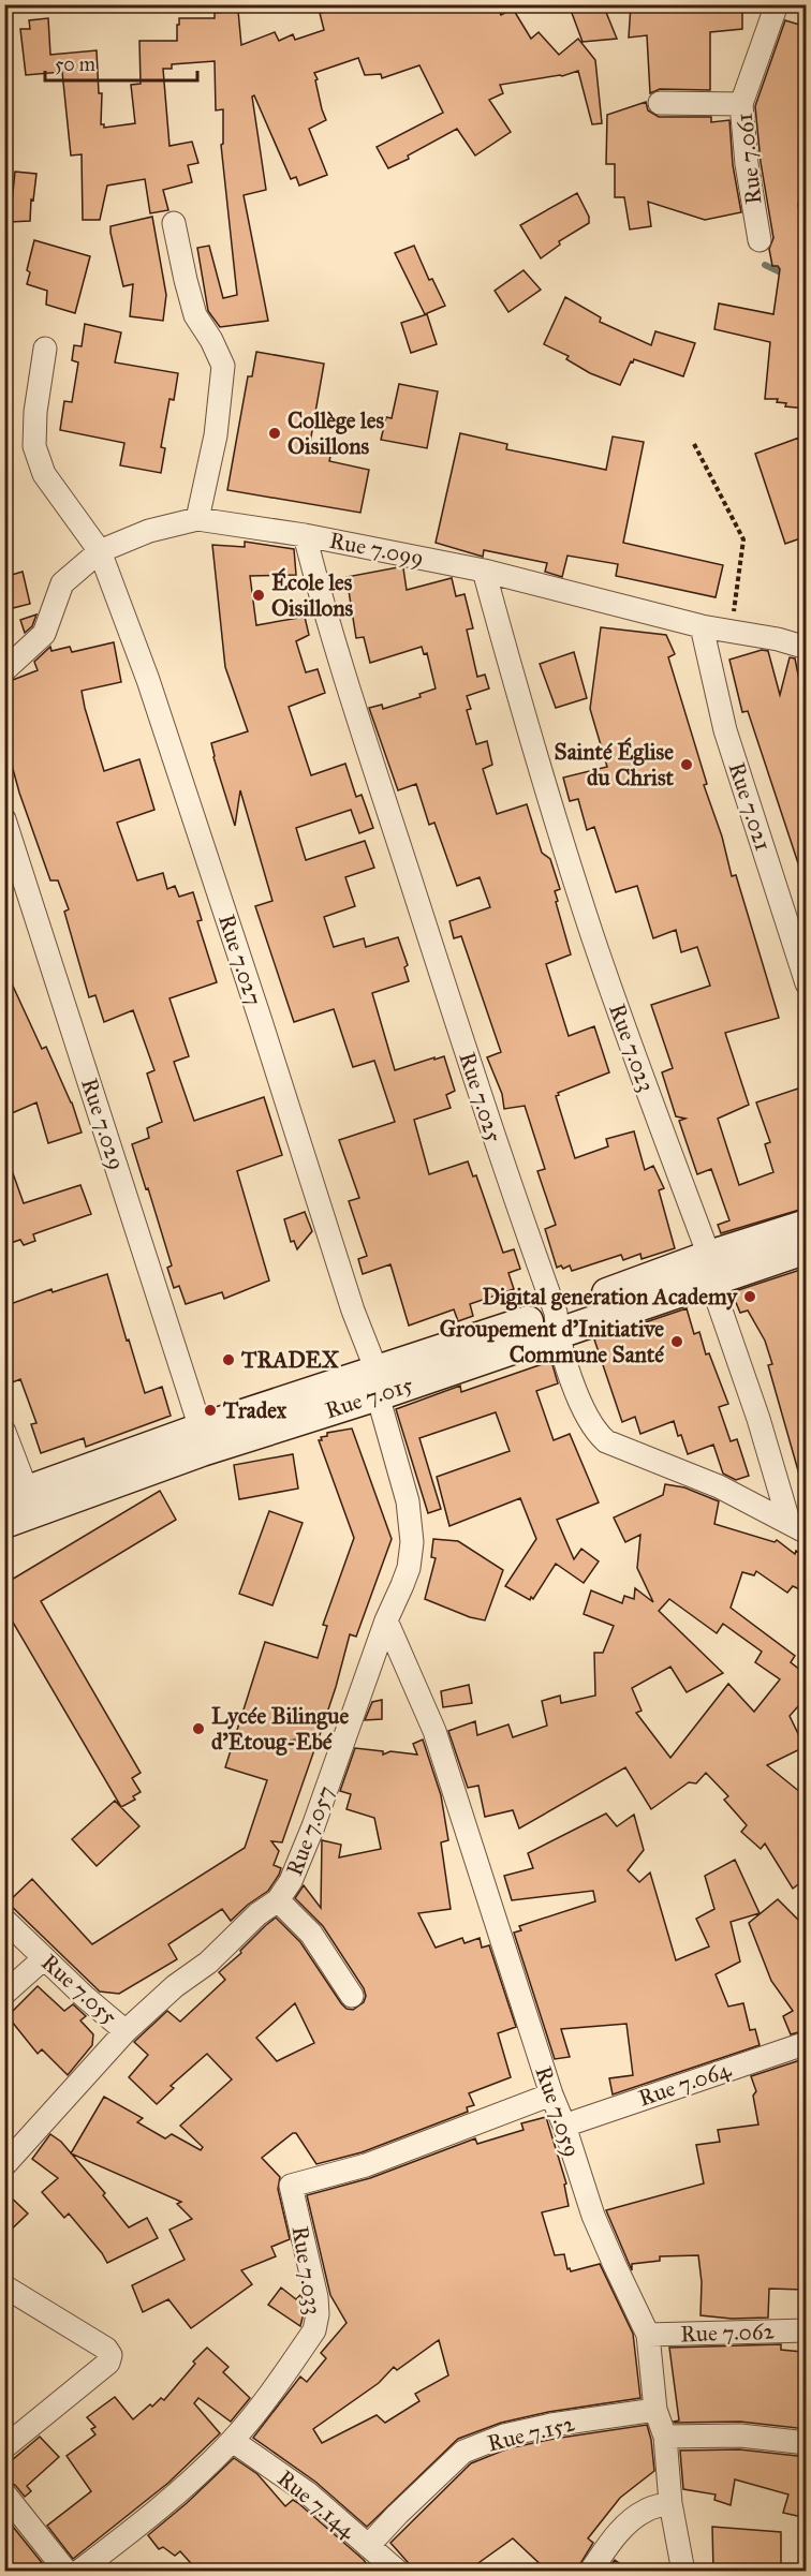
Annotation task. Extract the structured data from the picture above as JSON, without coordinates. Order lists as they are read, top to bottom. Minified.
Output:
{"streets":{"main road":["Rue 7.015"],"street":["Rue 7.061","Rue 7.099","Rue 7.021","Rue 7.027","Rue 7.023","Rue 7.025","Rue 7.029","Rue 7.057","Rue 7.055","Rue 7.064","Rue 7.059","Rue 7.033","Rue 7.062","Rue 7.152","Rue 7.144"]},"crossings":[["Rue 7.099","Rue 7.021"],["Rue 7.099","Rue 7.027"],["Rue 7.099","Rue 7.023"],["Rue 7.099","Rue 7.025"],["Rue 7.027","Rue 7.015"],["Rue 7.027","Rue 7.057"],["Rue 7.023","Rue 7.025"],["Rue 7.023","Rue 7.015"],["Rue 7.025","Rue 7.015"],["Rue 7.029","Rue 7.015"],["Rue 7.015","Rue 7.057"],["Rue 7.057","Rue 7.055"],["Rue 7.057","Rue 7.059"],["Rue 7.064","Rue 7.059"],["Rue 7.059","Rue 7.033"],["Rue 7.059","Rue 7.062"],["Rue 7.059","Rue 7.152"],["Rue 7.033","Rue 7.144"],["Rue 7.152","Rue 7.144"]],"places":["Collège les Oisillons","École les Oisillons","Sainté Église du Christ","Digital generation Academy","Groupement d'Initiative Commune Santé","TRADEX","Tradex","Lycée Bilingue d'Etoug-Ebé"],"scale_bar":"50 m"}
